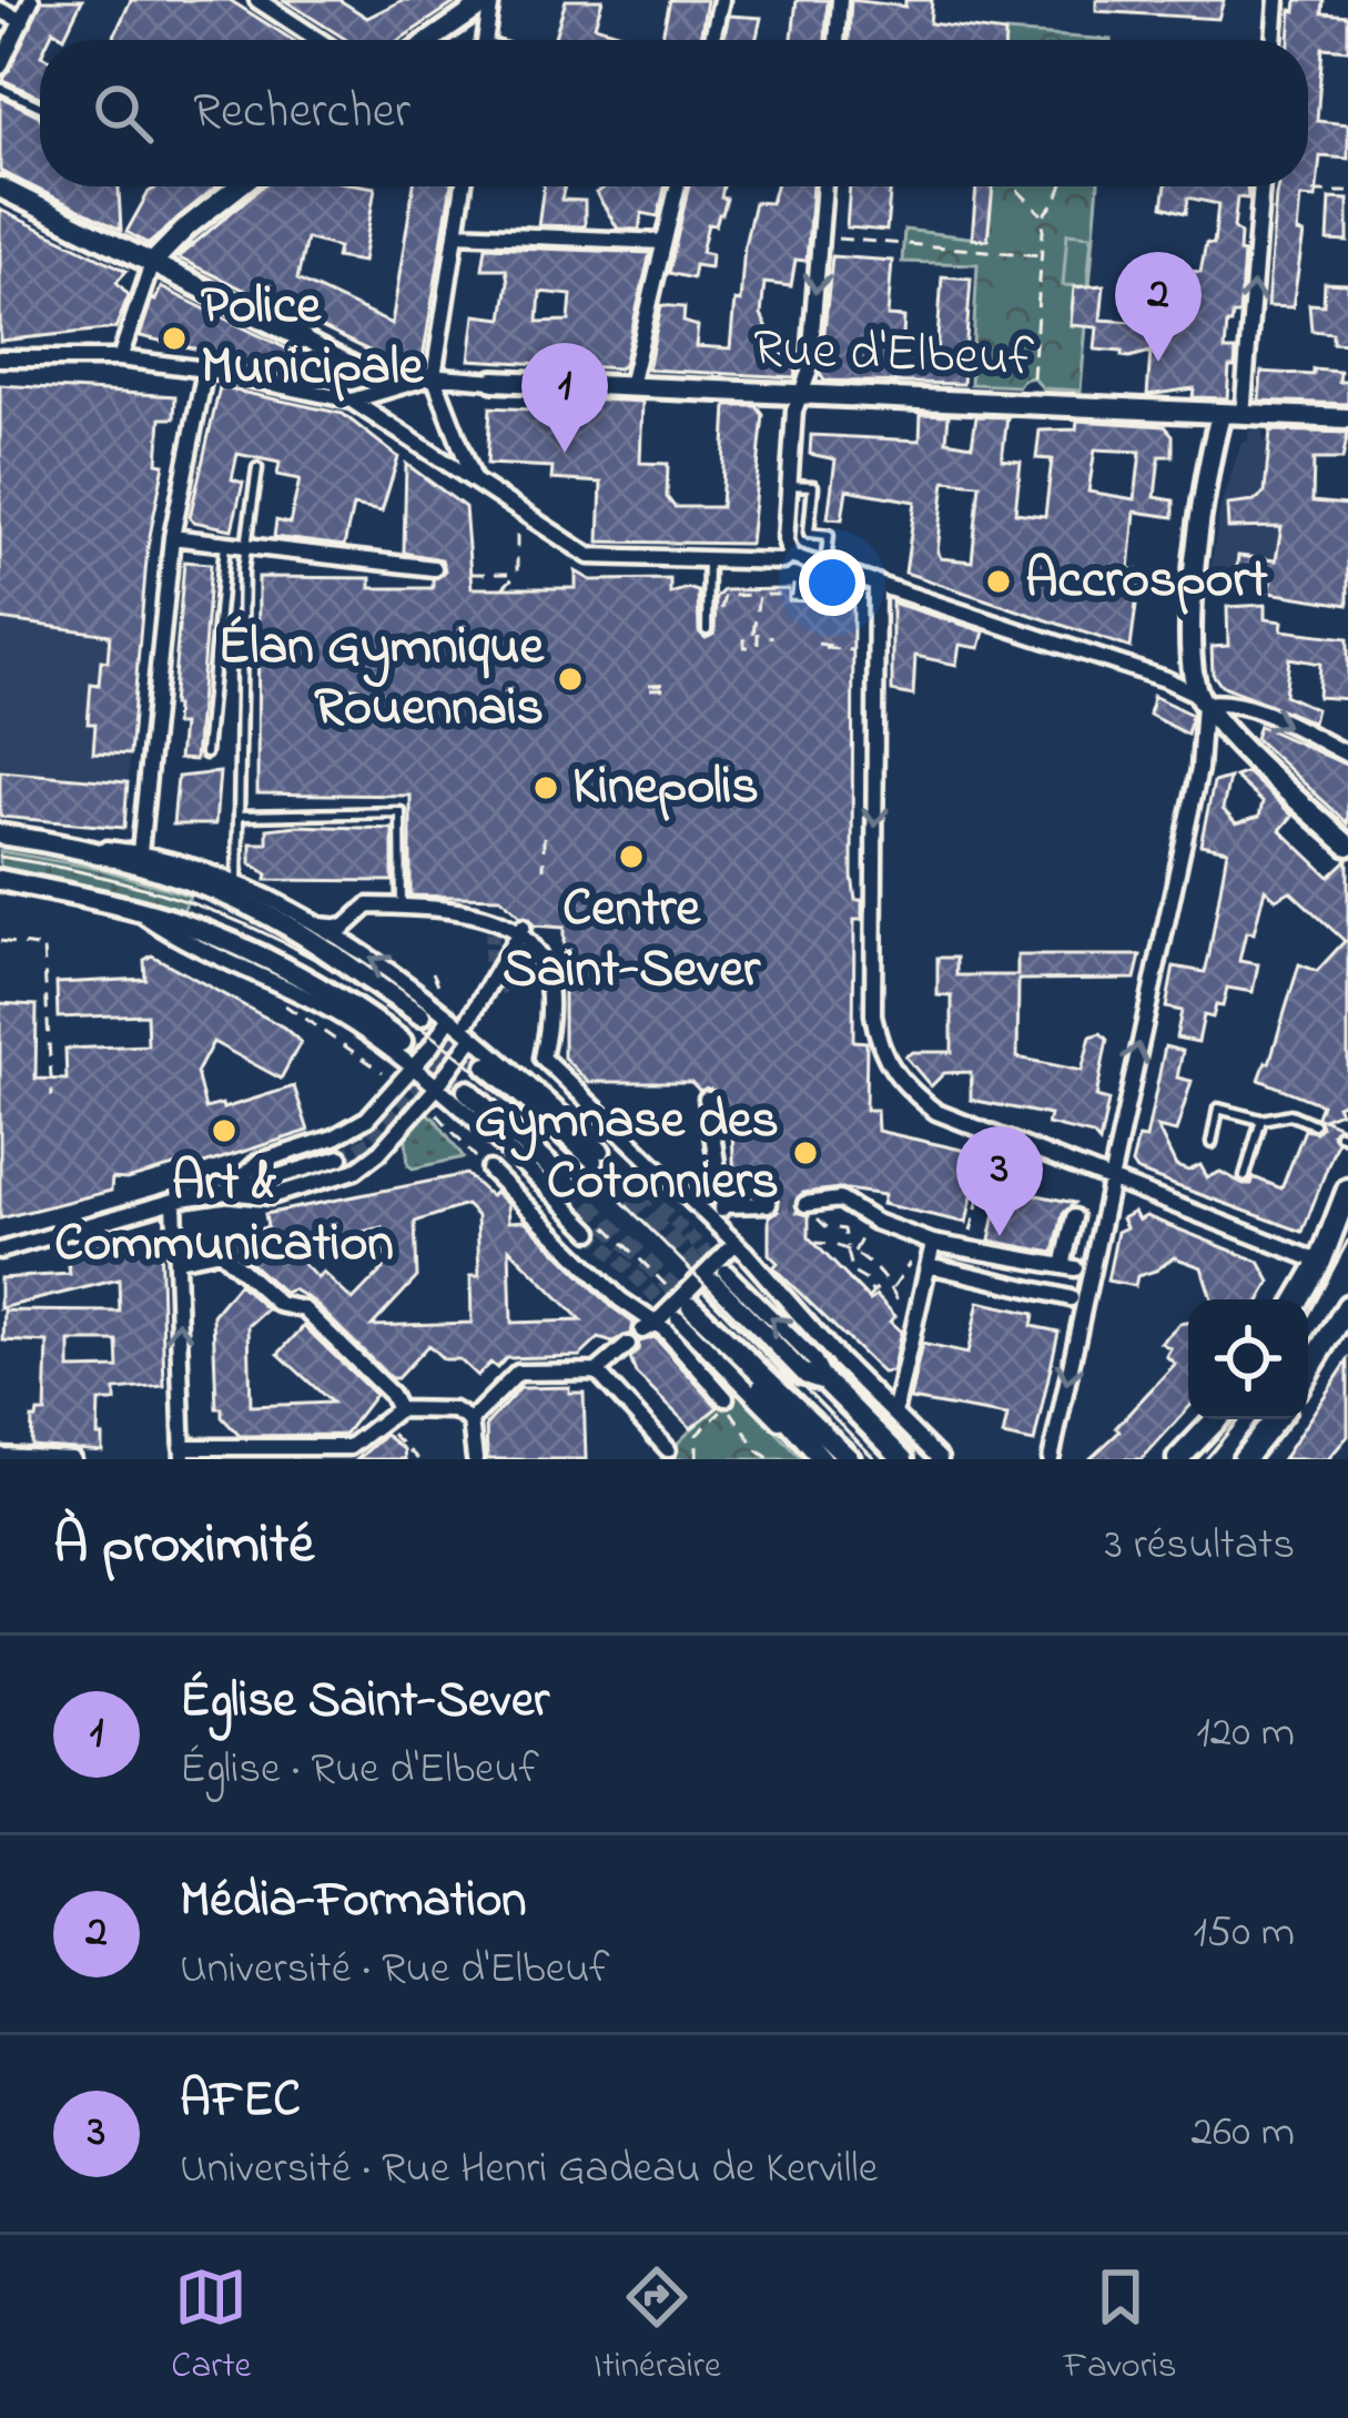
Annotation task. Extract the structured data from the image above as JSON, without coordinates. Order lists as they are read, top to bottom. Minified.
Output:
{"streets":{"street":["Rue d'Elbeuf"]},"places":["Police Municipale","Accrosport","Élan Gymnique Rouennais","Kinepolis","Centre Saint-Sever","Art & Communication","Gymnase des Cotonniers"],"page":{"search":"Rechercher","pins":["2","1","3"],"heading":["À proximité","3 résultats"],"list":[{"mark":"1","name":"Église Saint-Sever","note":"Église · Rue d'Elbeuf","value":"120 m"},{"mark":"2","name":"Média-Formation","note":"Université · Rue d'Elbeuf","value":"150 m"},{"mark":"3","name":"AFEC","note":"Université · Rue Henri Gadeau de Kerville","value":"260 m"}],"nav":["Carte","Itinéraire","Favoris"]}}
